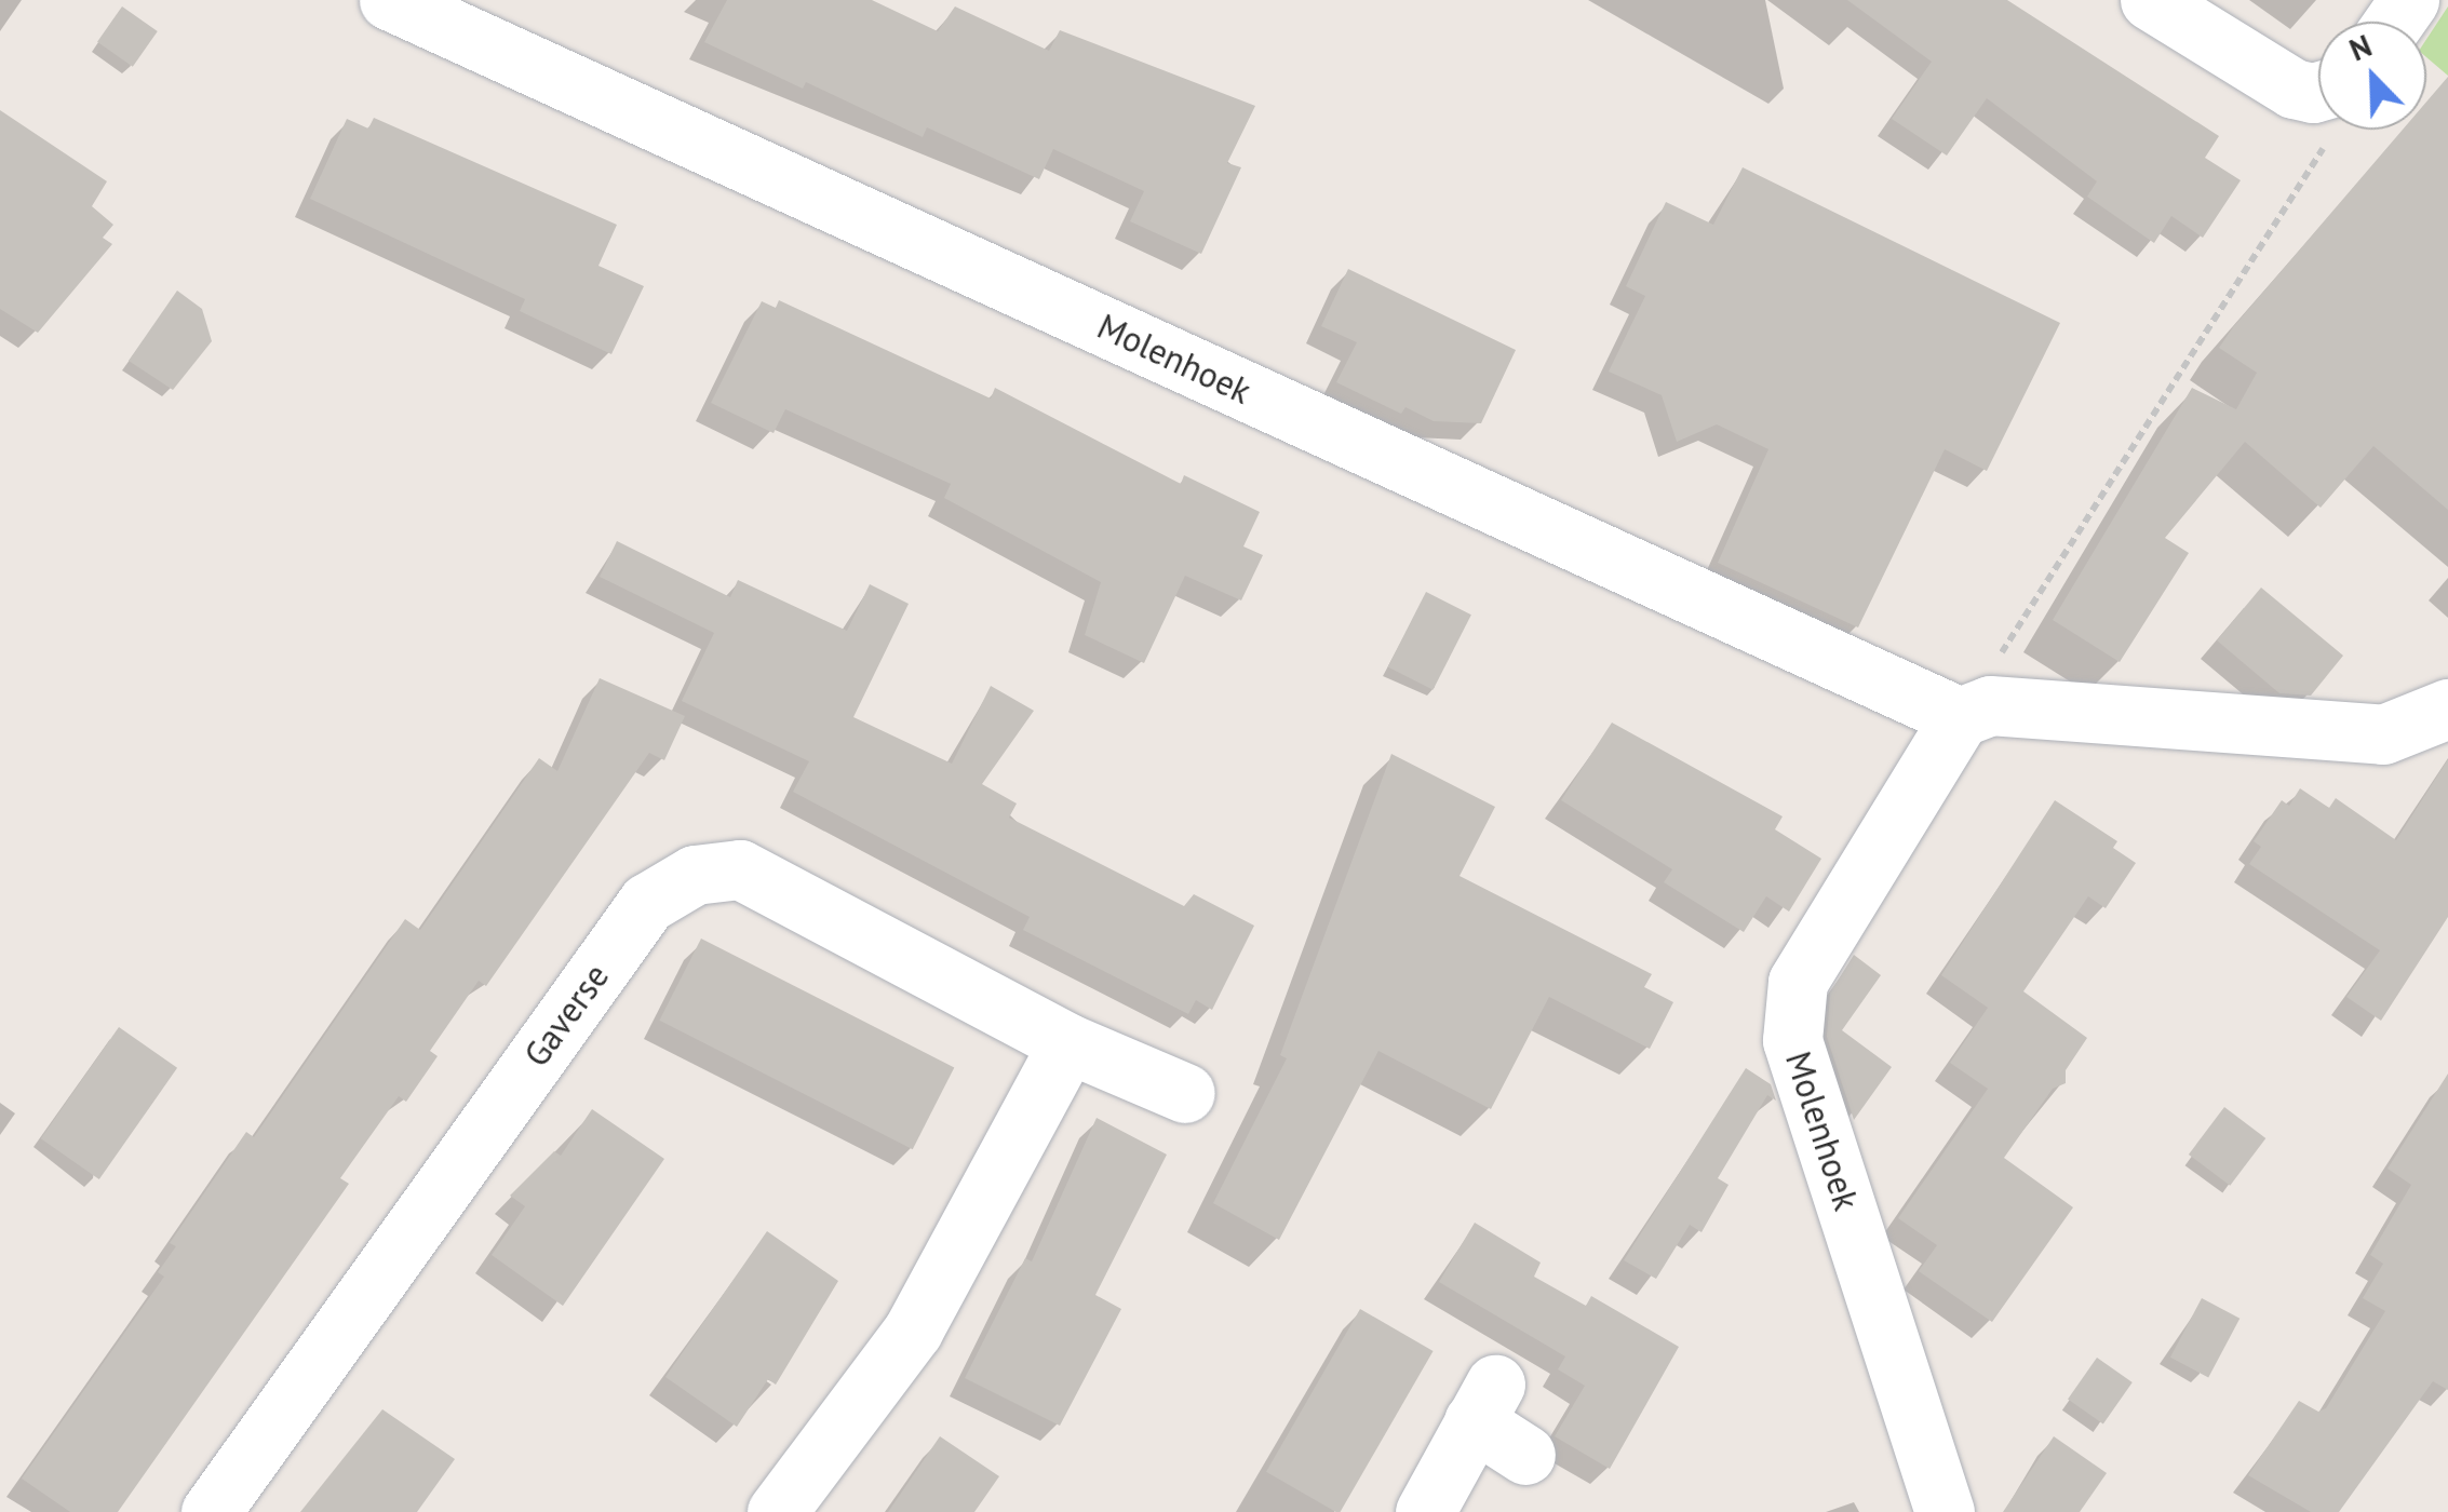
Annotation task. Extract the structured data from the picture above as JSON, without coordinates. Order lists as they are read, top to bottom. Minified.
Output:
{"streets":{"street":["Molenhoek","Gaverse"]},"north":"top left"}
